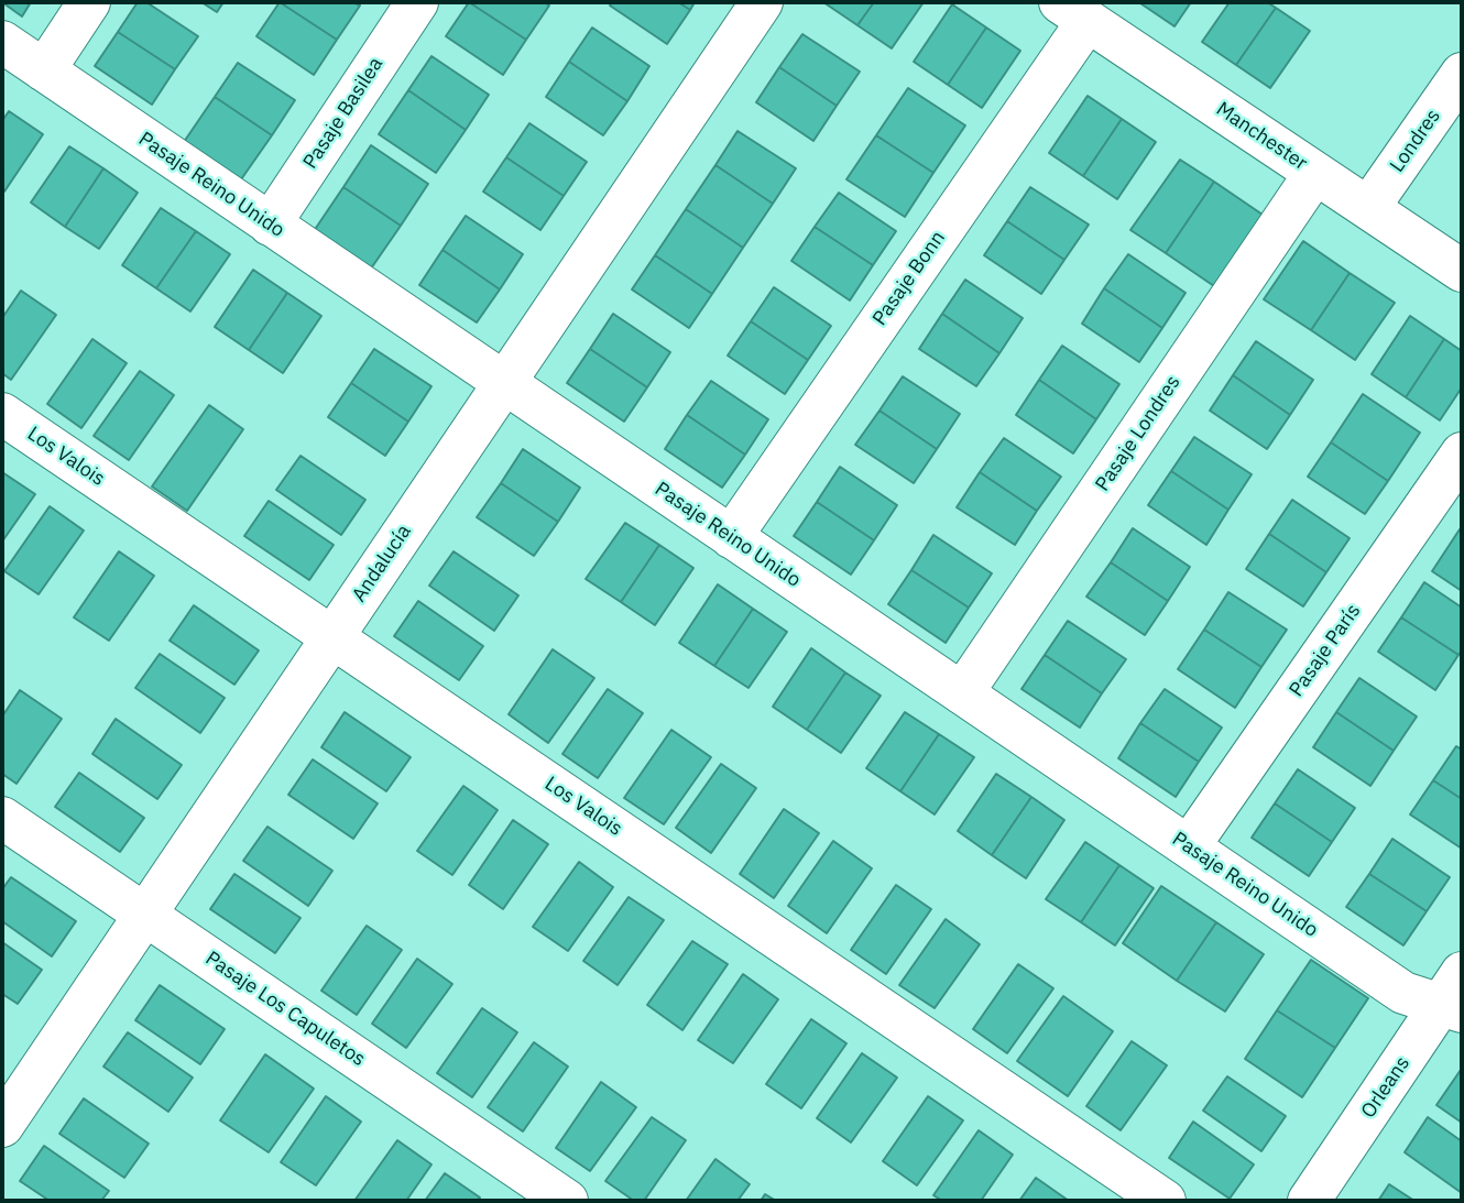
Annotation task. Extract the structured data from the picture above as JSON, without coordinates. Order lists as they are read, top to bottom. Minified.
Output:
{"streets":{"street":["Pasaje Basilea","Manchester","Londres","Pasaje Reino Unido","Pasaje Bonn","Pasaje Londres","Los Valois","Andalucía","Pasaje París","Pasaje Los Capuletos","Orleans"]},"crossings":[["Pasaje Basilea","Pasaje Reino Unido"],["Manchester","Londres"],["Manchester","Pasaje Bonn"],["Manchester","Pasaje Londres"],["Pasaje Reino Unido","Pasaje Bonn"],["Pasaje Reino Unido","Pasaje Londres"],["Pasaje Reino Unido","Andalucía"],["Pasaje Reino Unido","Pasaje París"],["Pasaje Reino Unido","Orleans"],["Los Valois","Andalucía"],["Andalucía","Pasaje Los Capuletos"]]}
